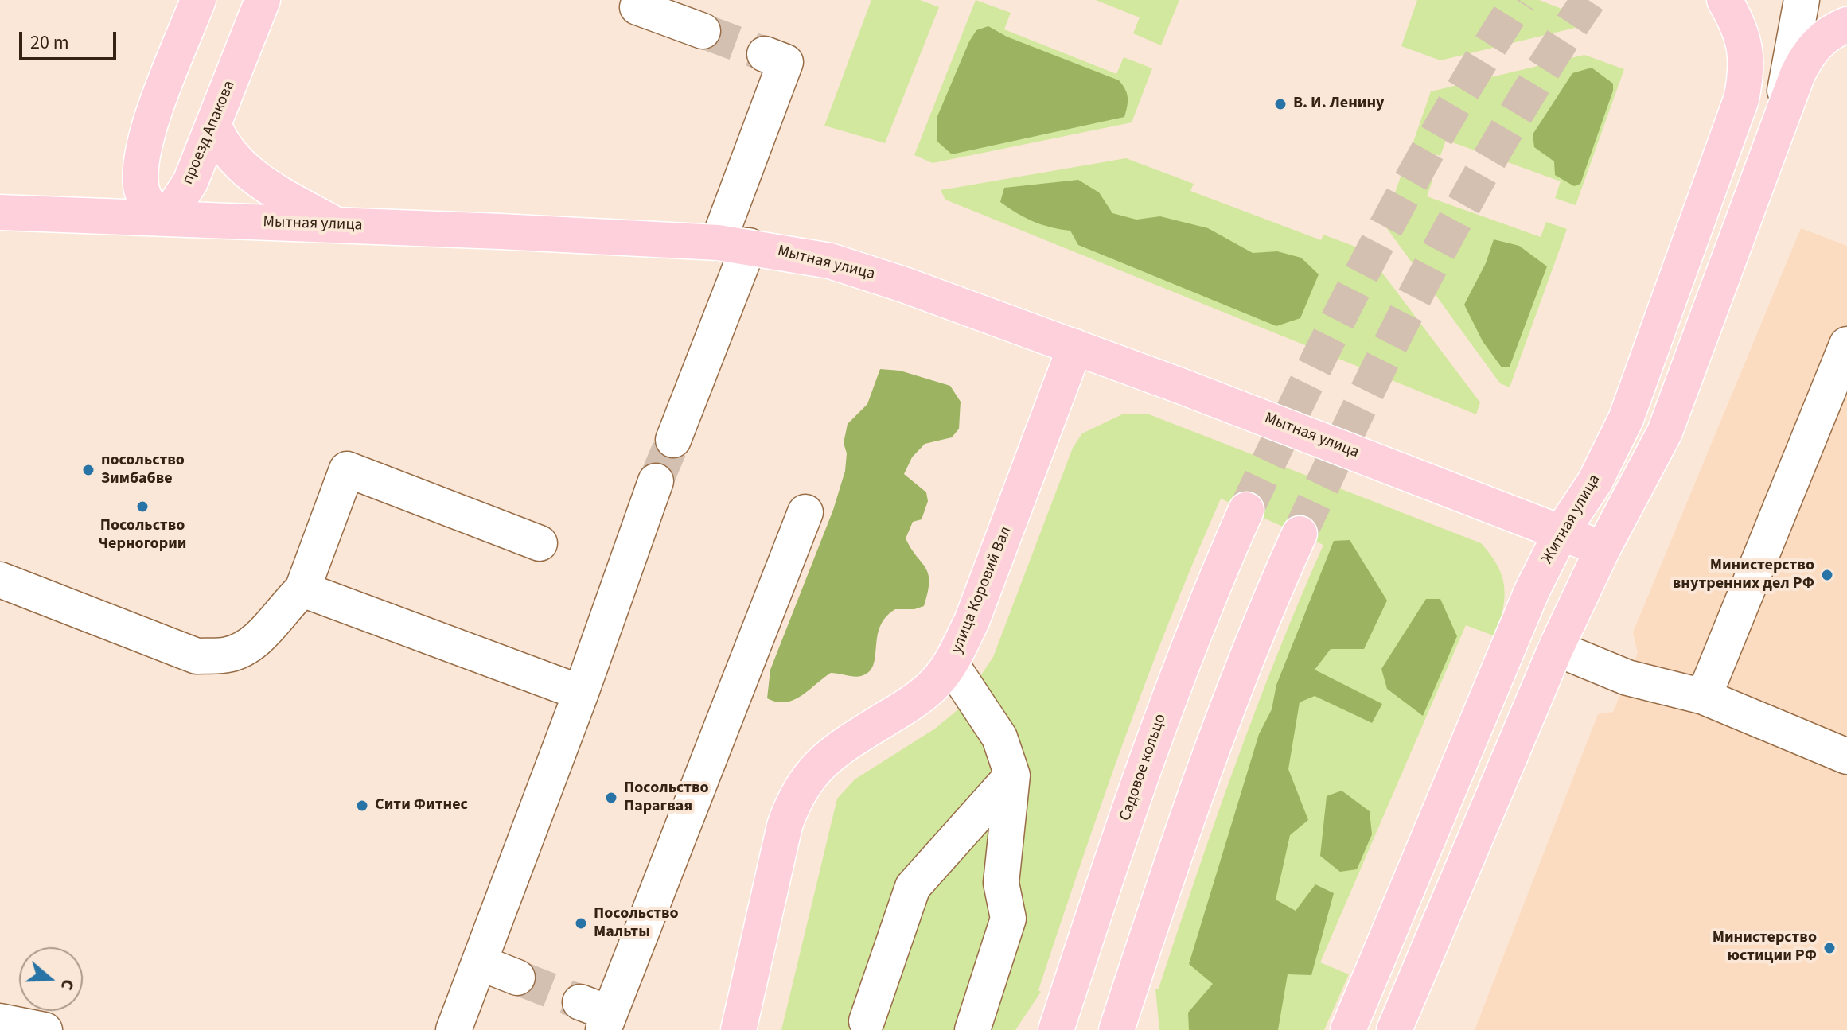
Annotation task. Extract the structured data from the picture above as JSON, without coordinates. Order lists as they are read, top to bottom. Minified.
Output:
{"streets":{"main road":["проезд Апакова","Мытная улица","Житная улица","улица Коровий Вал","Садовое кольцо"]},"crossings":[["проезд Апакова","Мытная улица"],["Мытная улица","Житная улица"],["Мытная улица","улица Коровий Вал"]],"places":["В. И. Ленину","посольство Зимбабве","Посольство Черногории","Министерство внутренних дел РФ","Посольство Парагвая","Сити Фитнес","Посольство Мальты","Министерство юстиции РФ"],"scale_bar":"20 m","north":"right"}
